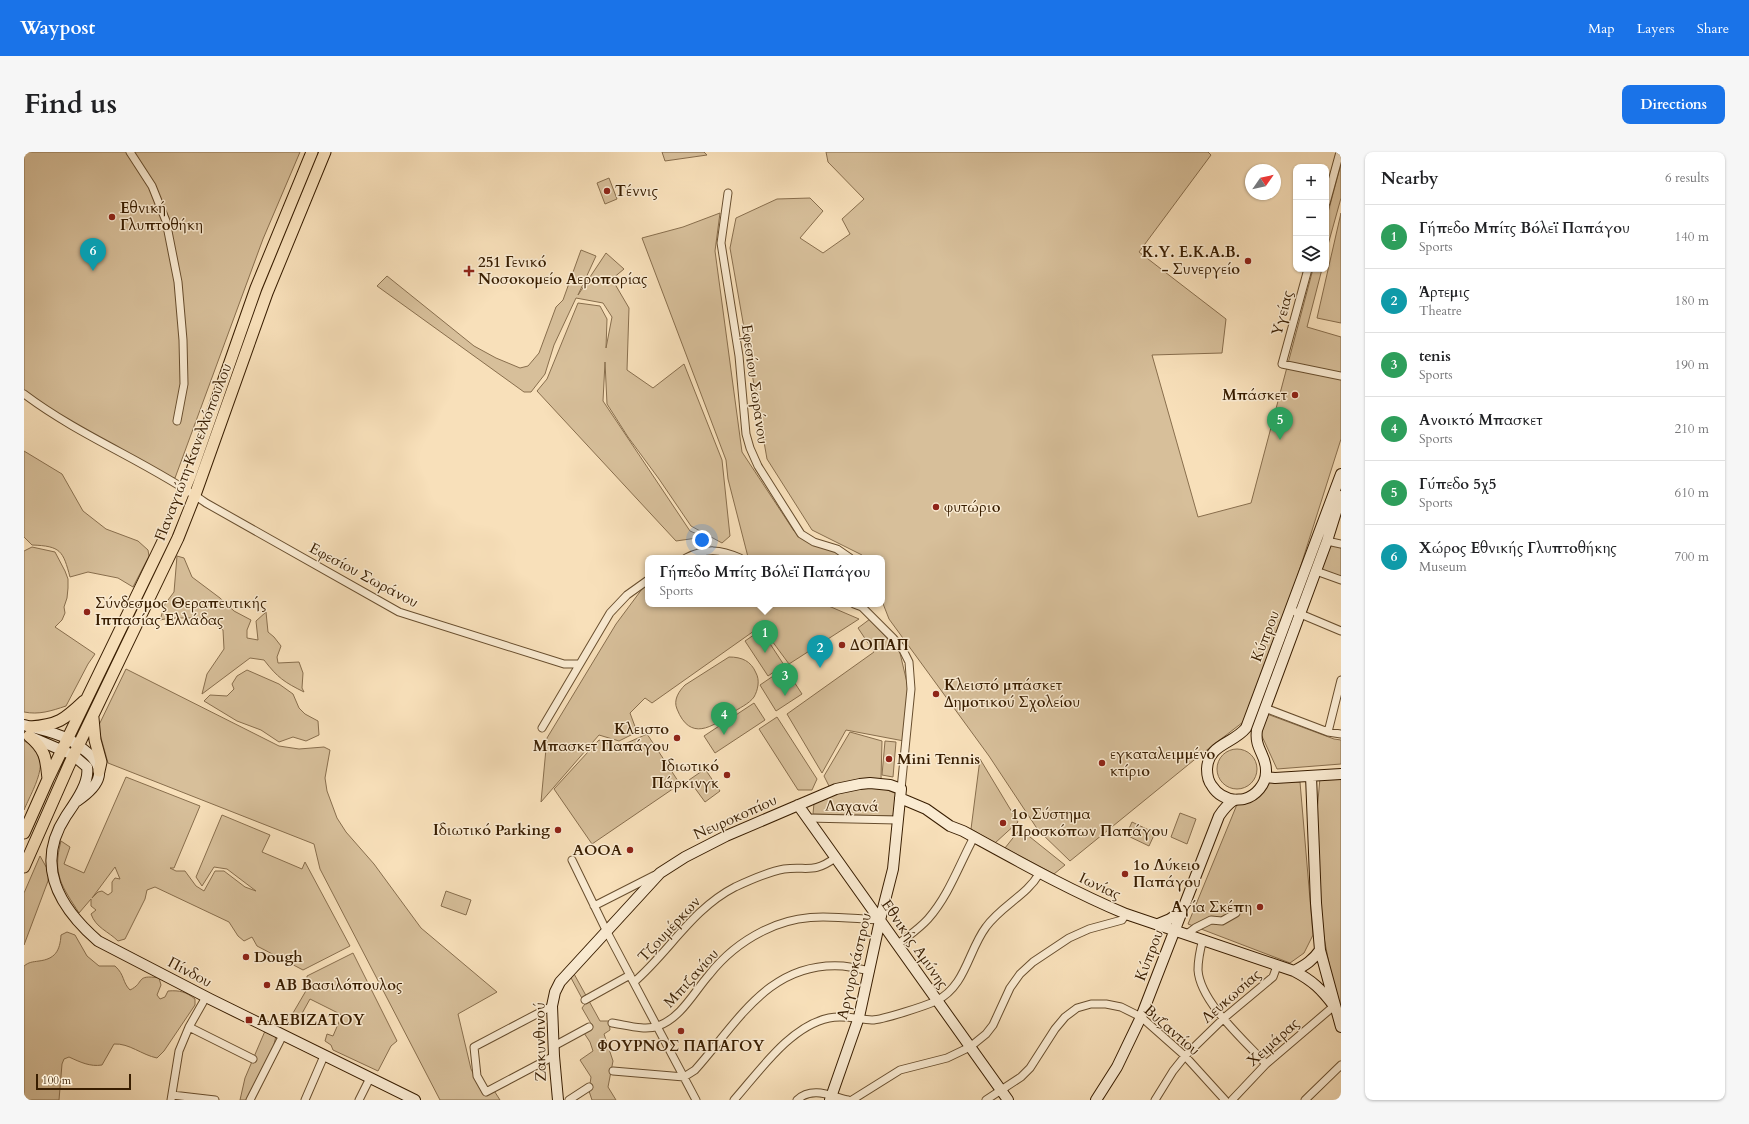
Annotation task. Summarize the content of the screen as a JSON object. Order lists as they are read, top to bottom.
{
  "streets": {
    "main road": ["Παναγιώτη Κανελλόπουλου"],
    "street": [
      "Υγείας",
      "Εφεσίου Σωράνου",
      "Κύπρου",
      "Λαχανά",
      "Νευροκοπίου",
      "Ιωνίας",
      "Τζουμέρκων",
      "Εθνικής Αμύνης",
      "Αργυροκάστρου",
      "Πίνδου",
      "Μπιζανίου",
      "Λευκωσίας",
      "Βυζαντίου",
      "Ζακυνθινού",
      "Χειμάρας"
    ]
  },
  "crossings": [
    ["Εφεσίου Σωράνου", "Παναγιώτη Κανελλόπουλου"],
    ["Παναγιώτη Κανελλόπουλου", "Πίνδου"],
    ["Κύπρου", "Ιωνίας"],
    ["Κύπρου", "Βυζαντίου"],
    ["Λαχανά", "Εθνικής Αμύνης"],
    ["Λαχανά", "Αργυροκάστρου"],
    ["Νευροκοπίου", "Ιωνίας"],
    ["Νευροκοπίου", "Εθνικής Αμύνης"],
    ["Νευροκοπίου", "Αργυροκάστρου"],
    ["Νευροκοπίου", "Ζακυνθινού"],
    ["Ιωνίας", "Αργυροκάστρου"],
    ["Ιωνίας", "Λευκωσίας"],
    ["Ιωνίας", "Χειμάρας"],
    ["Τζουμέρκων", "Εθνικής Αμύνης"],
    ["Εθνικής Αμύνης", "Αργυροκάστρου"],
    ["Εθνικής Αμύνης", "Μπιζανίου"],
    ["Εθνικής Αμύνης", "Βυζαντίου"],
    ["Αργυροκάστρου", "Μπιζανίου"],
    ["Λευκωσίας", "Βυζαντίου"]
  ],
  "places": {
    "other": [
      "Τέννις",
      "Εθνική Γλυπτοθήκη",
      "Κ.Υ. Ε.Κ.Α.Β. - Συνεργείο",
      "Μπάσκετ",
      "φυτώριο",
      "Σύνδεσμος Θεραπευτικής Ιππασίας Ελλάδας",
      "ΔΟΠΑΠ",
      "Κλειστό μπάσκετ Δημοτικού Σχολείου",
      "Κλειστο Μπασκετ Παπάγου",
      "Mini Tennis",
      "εγκαταλειμμένο κτίριο",
      "Ιδιωτικό Πάρκινγκ",
      "1ο Σύστημα Προσκόπων Παπάγου",
      "Ιδιωτικό Parking",
      "AOOA",
      "1ο Λύκειο Παπάγου",
      "Αγία Σκέπη",
      "Dough",
      "ΑΒ Βασιλόπουλος",
      "ΦΟΥΡΝΟΣ ΠΑΠΑΓΟΥ"
    ],
    "health": ["251 Γενικό Νοσοκομείο Αεροπορίας"],
    "transit": ["ΑΛΕΒΙΖΑΤΟΥ"]
  },
  "scale_bar": "100 m",
  "north": "top right",
  "page": {
    "header": "Waypost",
    "nav": ["Map", "Layers", "Share"],
    "title": "Find us",
    "buttons": "Directions",
    "heading": ["Nearby", "6 results"],
    "map_buttons": ["+", "−"],
    "list": [
      {
        "mark": "1",
        "name": "Γήπεδο Μπίτς Βόλεϊ Παπάγου",
        "note": "Sports",
        "value": "140 m"
      },
      {
        "mark": "2",
        "name": "Άρτεμις",
        "note": "Theatre",
        "value": "180 m"
      },
      {
        "mark": "3",
        "name": "tenis",
        "note": "Sports",
        "value": "190 m"
      },
      {
        "mark": "4",
        "name": "Ανοικτό Μπασκετ",
        "note": "Sports",
        "value": "210 m"
      },
      {
        "mark": "5",
        "name": "Γύπεδο 5χ5",
        "note": "Sports",
        "value": "610 m"
      },
      {
        "mark": "6",
        "name": "Χώρος Εθνικής Γλυπτοθήκης",
        "note": "Museum",
        "value": "700 m"
      }
    ],
    "pins": [
      "6",
      "5",
      "1",
      "2",
      "3",
      "4"
    ],
    "popup": ["Γήπεδο Μπίτς Βόλεϊ Παπάγου", "Sports"],
    "scale": "100 m"
  }
}
